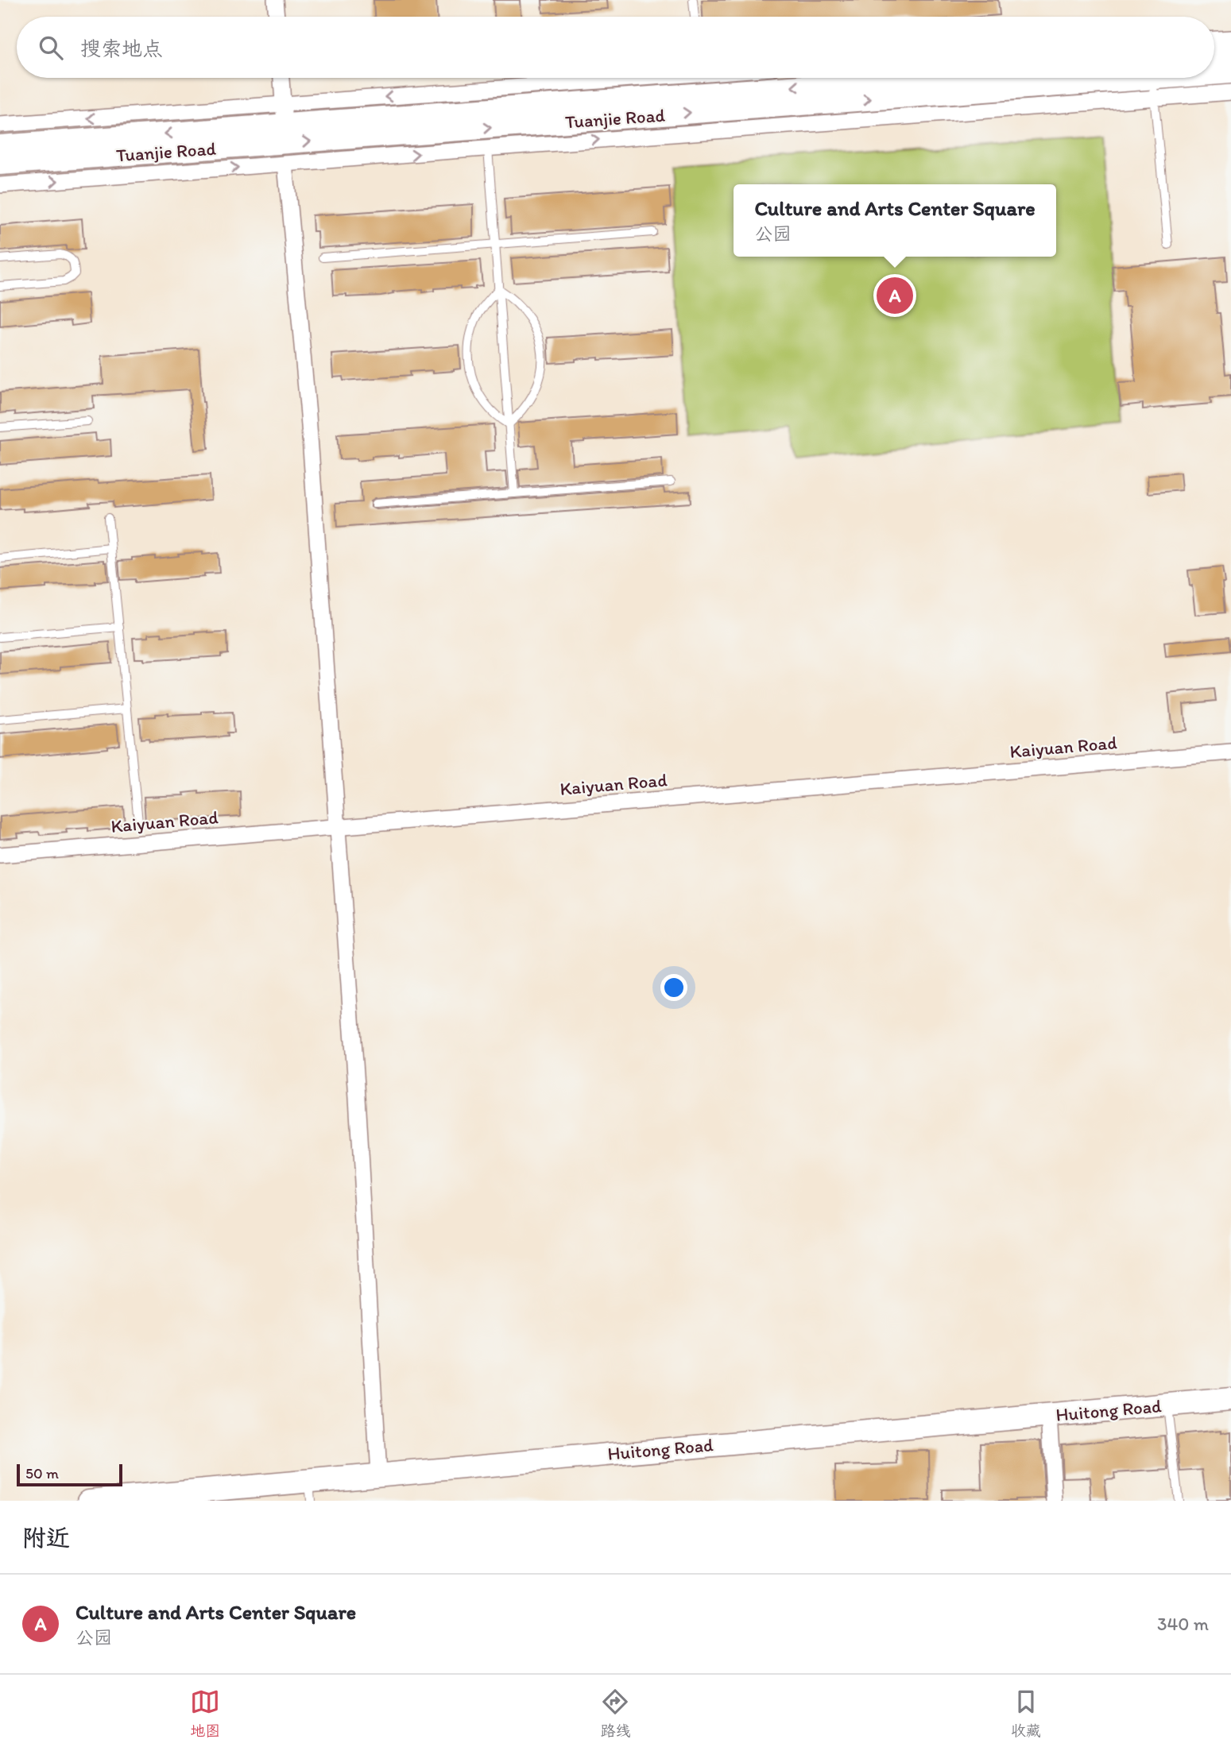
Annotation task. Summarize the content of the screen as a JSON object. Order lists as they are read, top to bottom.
{
  "streets": {
    "main road": ["Tuanjie Road", "Huitong Road"],
    "street": ["Kaiyuan Road"]
  },
  "scale_bar": "50 m",
  "page": {
    "search": "搜索地点",
    "popup": ["Culture and Arts Center Square", "公园"],
    "pins": "A",
    "scale": "50 m",
    "heading": "附近",
    "list": [
      {
        "mark": "A",
        "name": "Culture and Arts Center Square",
        "note": "公园",
        "value": "340 m"
      }
    ],
    "nav": ["地图", "路线", "收藏"]
  }
}
